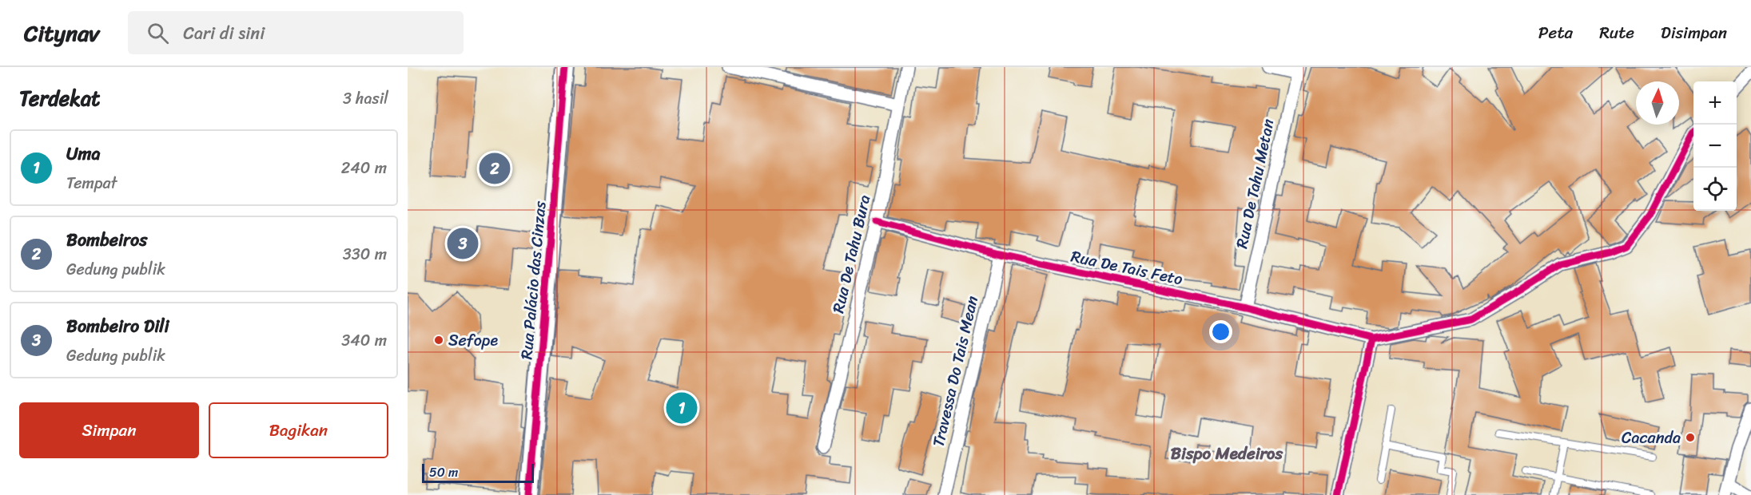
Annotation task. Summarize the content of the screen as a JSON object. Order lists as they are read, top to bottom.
{
  "streets": {
    "street": [
      "Rua De Tahu Metan",
      "Rua De Tahu Bura",
      "Rua De Tais Feto",
      "Rua Palácio das Cinzas",
      "Travessa Do Tais Mean"
    ]
  },
  "crossings": [
    ["Rua De Tahu Metan", "Rua De Tais Feto"],
    ["Rua De Tahu Bura", "Rua De Tais Feto"],
    ["Rua De Tais Feto", "Travessa Do Tais Mean"]
  ],
  "districts": ["Bispo Medeiros"],
  "places": ["Sefope", "Cacanda"],
  "scale_bar": "50 m",
  "north": "top",
  "page": {
    "header": "Citynav",
    "search": "Cari di sini",
    "nav": ["Peta", "Rute", "Disimpan"],
    "heading": ["Terdekat", "3 hasil"],
    "map_buttons": ["+", "−"],
    "list": [
      {
        "mark": "1",
        "name": "Uma",
        "note": "Tempat",
        "value": "240 m"
      },
      {
        "mark": "2",
        "name": "Bombeiros",
        "note": "Gedung publik",
        "value": "330 m"
      },
      {
        "mark": "3",
        "name": "Bombeiro Dili",
        "note": "Gedung publik",
        "value": "340 m"
      }
    ],
    "pins": ["2", "3", "1"],
    "buttons": ["Simpan", "Bagikan"],
    "scale": "50 m"
  }
}
